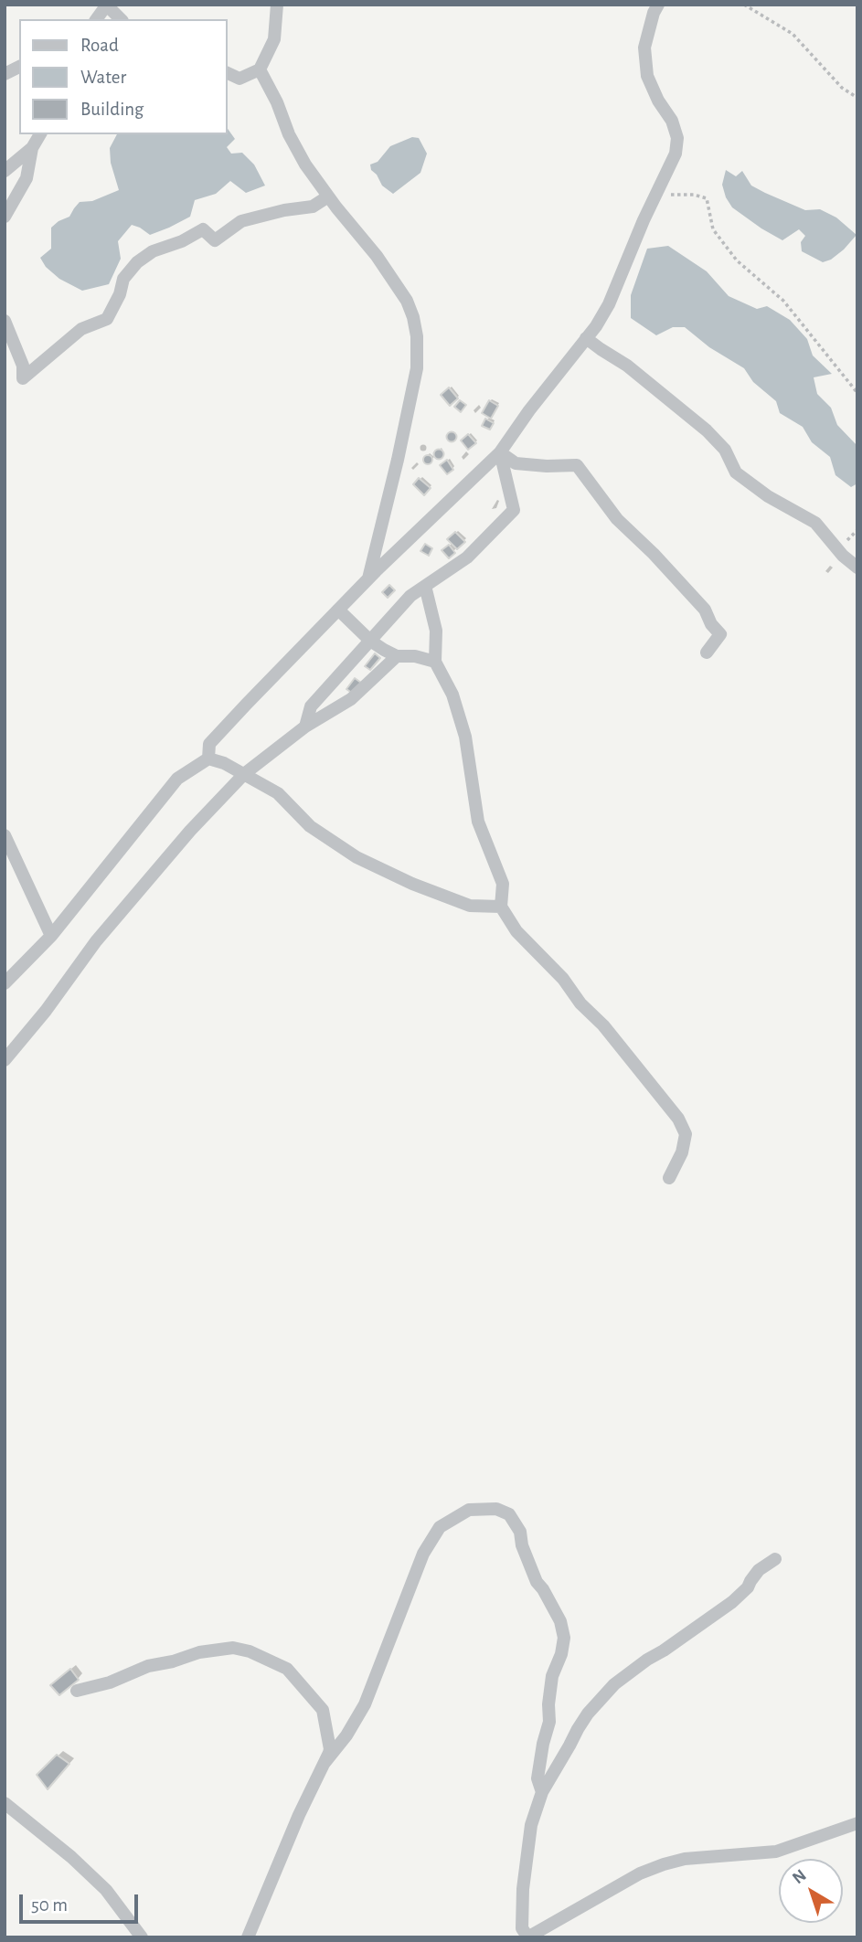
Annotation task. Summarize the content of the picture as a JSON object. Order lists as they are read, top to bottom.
{
  "legend": ["Road", "Water", "Building"],
  "scale_bar": "50 m",
  "north": "top left"
}
